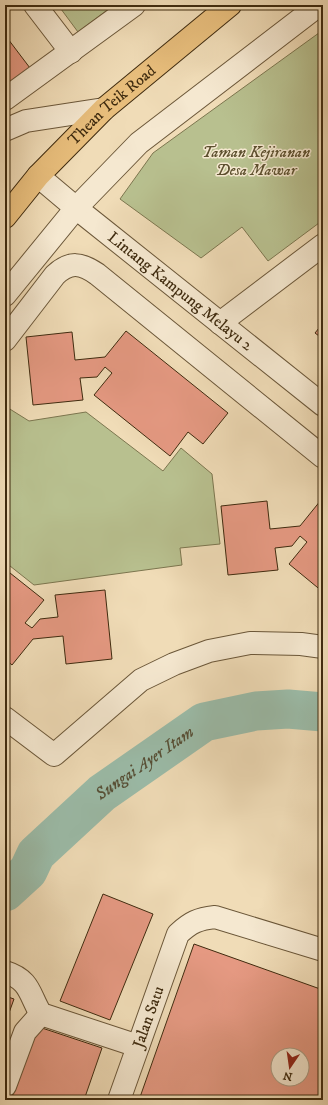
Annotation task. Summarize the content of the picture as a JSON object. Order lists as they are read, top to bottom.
{
  "streets": {
    "main road": ["Thean Teik Road"],
    "street": ["Lintang Kampung Melayu 2", "Jalan Satu"]
  },
  "crossings": [
    ["Thean Teik Road", "Lintang Kampung Melayu 2"]
  ],
  "water": ["Sungai Ayer Itam"],
  "parks": ["Taman Kejiranan Desa Mawar"],
  "north": "bottom"
}
